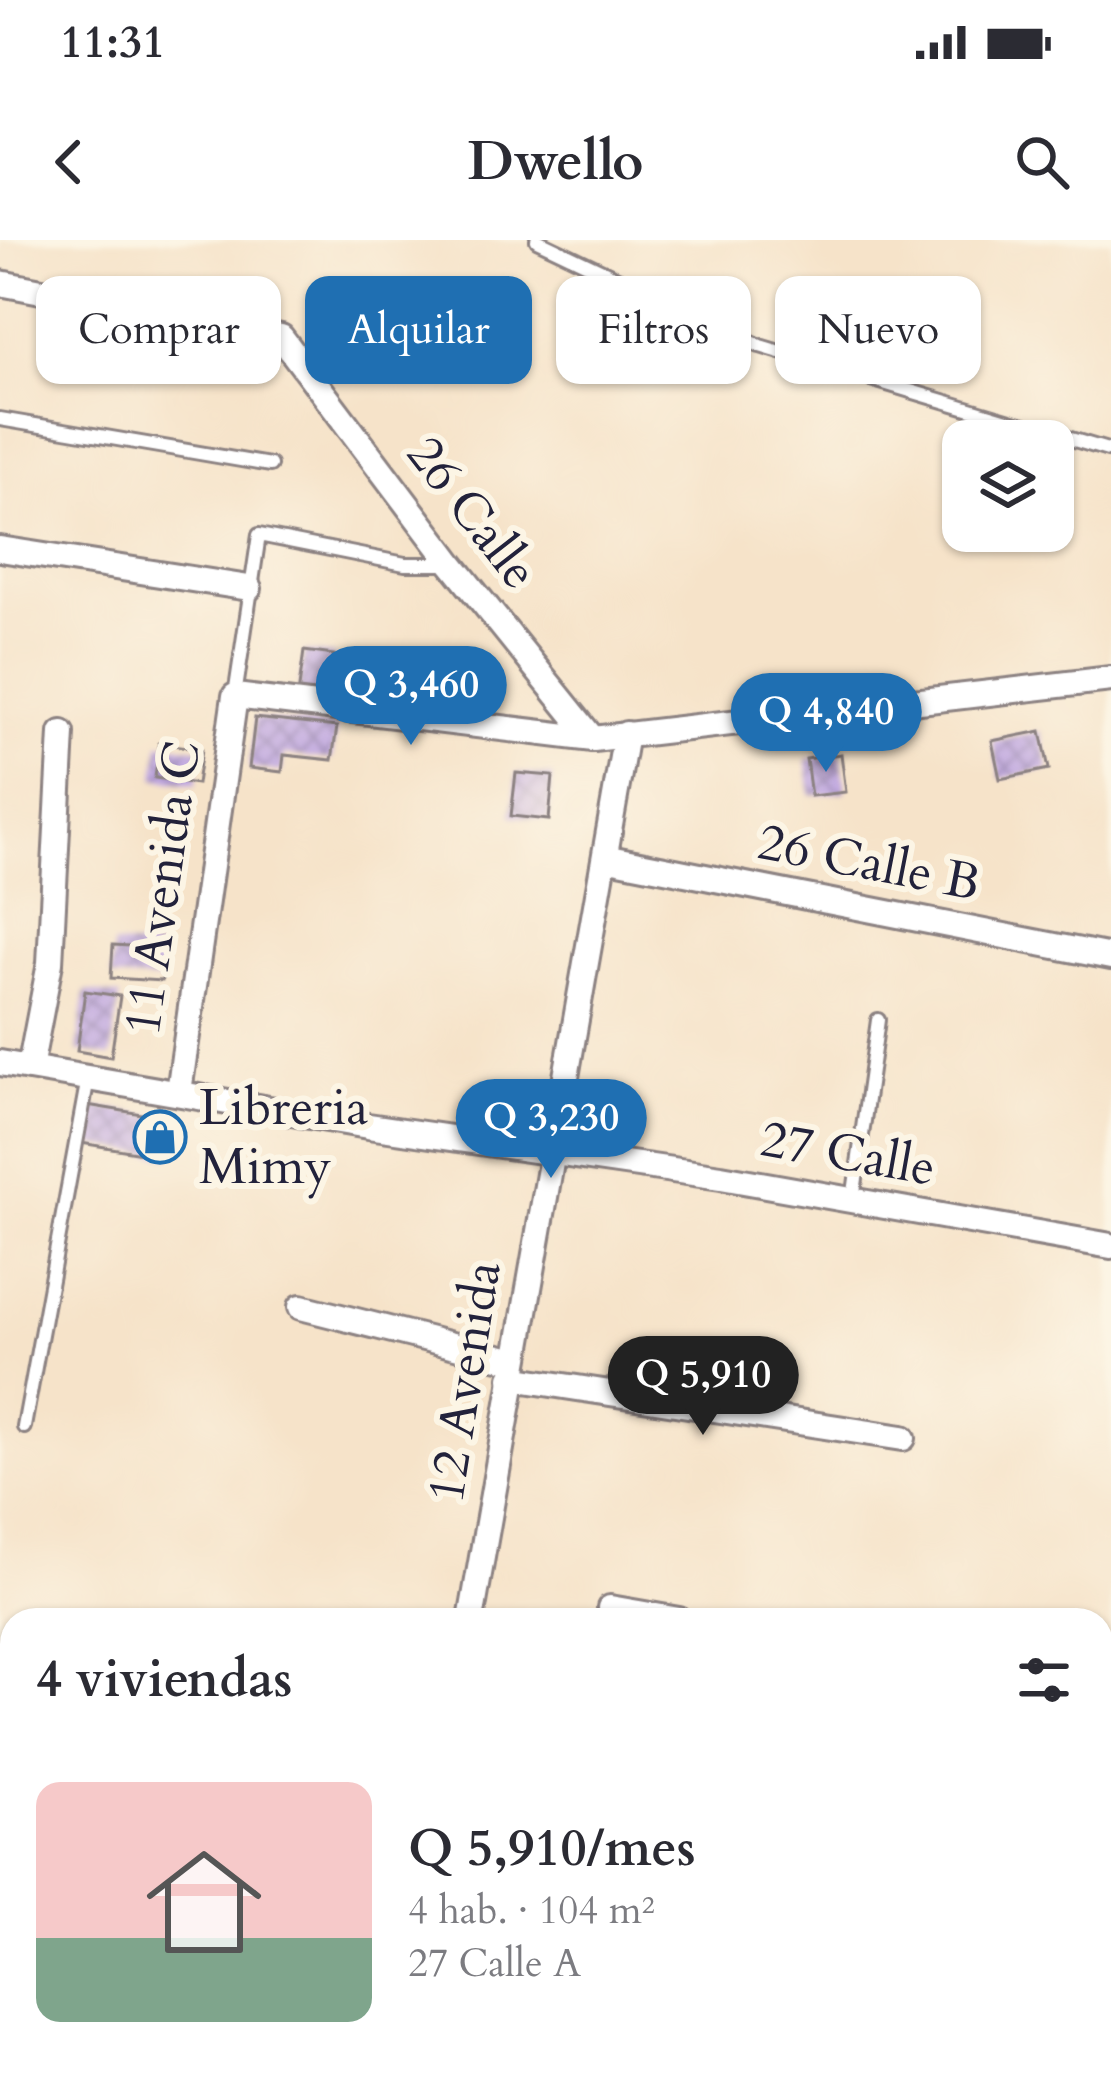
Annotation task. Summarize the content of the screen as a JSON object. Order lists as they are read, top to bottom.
{
  "streets": {
    "street": [
      "26 Calle",
      "26 Calle B",
      "11 Avenida C",
      "27 Calle",
      "12 Avenida"
    ]
  },
  "crossings": [
    ["26 Calle B", "12 Avenida"],
    ["11 Avenida C", "27 Calle"],
    ["27 Calle", "12 Avenida"]
  ],
  "places": {
    "shop": ["Libreria Mimy"]
  },
  "page": {
    "status": "11:31",
    "header": "Dwello",
    "chip": [
      "Comprar",
      "Alquilar",
      "Filtros",
      "Nuevo"
    ],
    "price": [
      "Q 3,460",
      "Q 4,840",
      "Q 3,230",
      "Q 5,910"
    ],
    "heading": "4 viviendas",
    "list": [
      {
        "name": "Q 5,910/mes",
        "note": "4 hab. · 104 m² · 27 Calle A"
      }
    ]
  }
}
